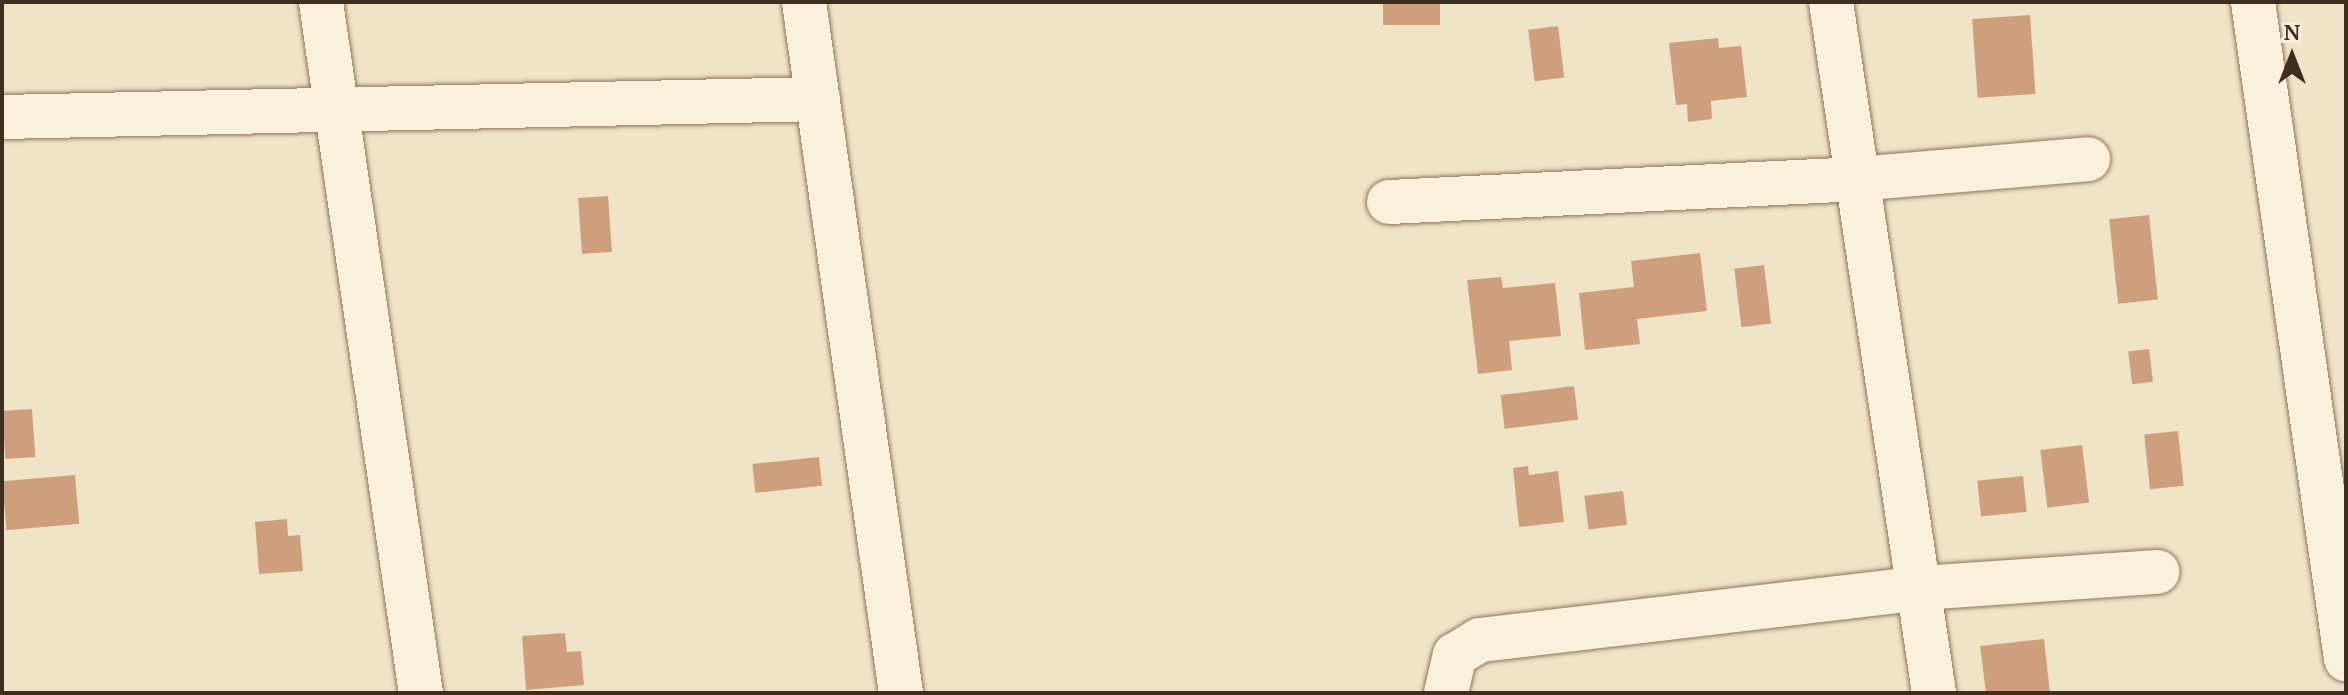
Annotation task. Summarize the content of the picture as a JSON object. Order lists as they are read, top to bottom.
{
  "north": "top"
}
